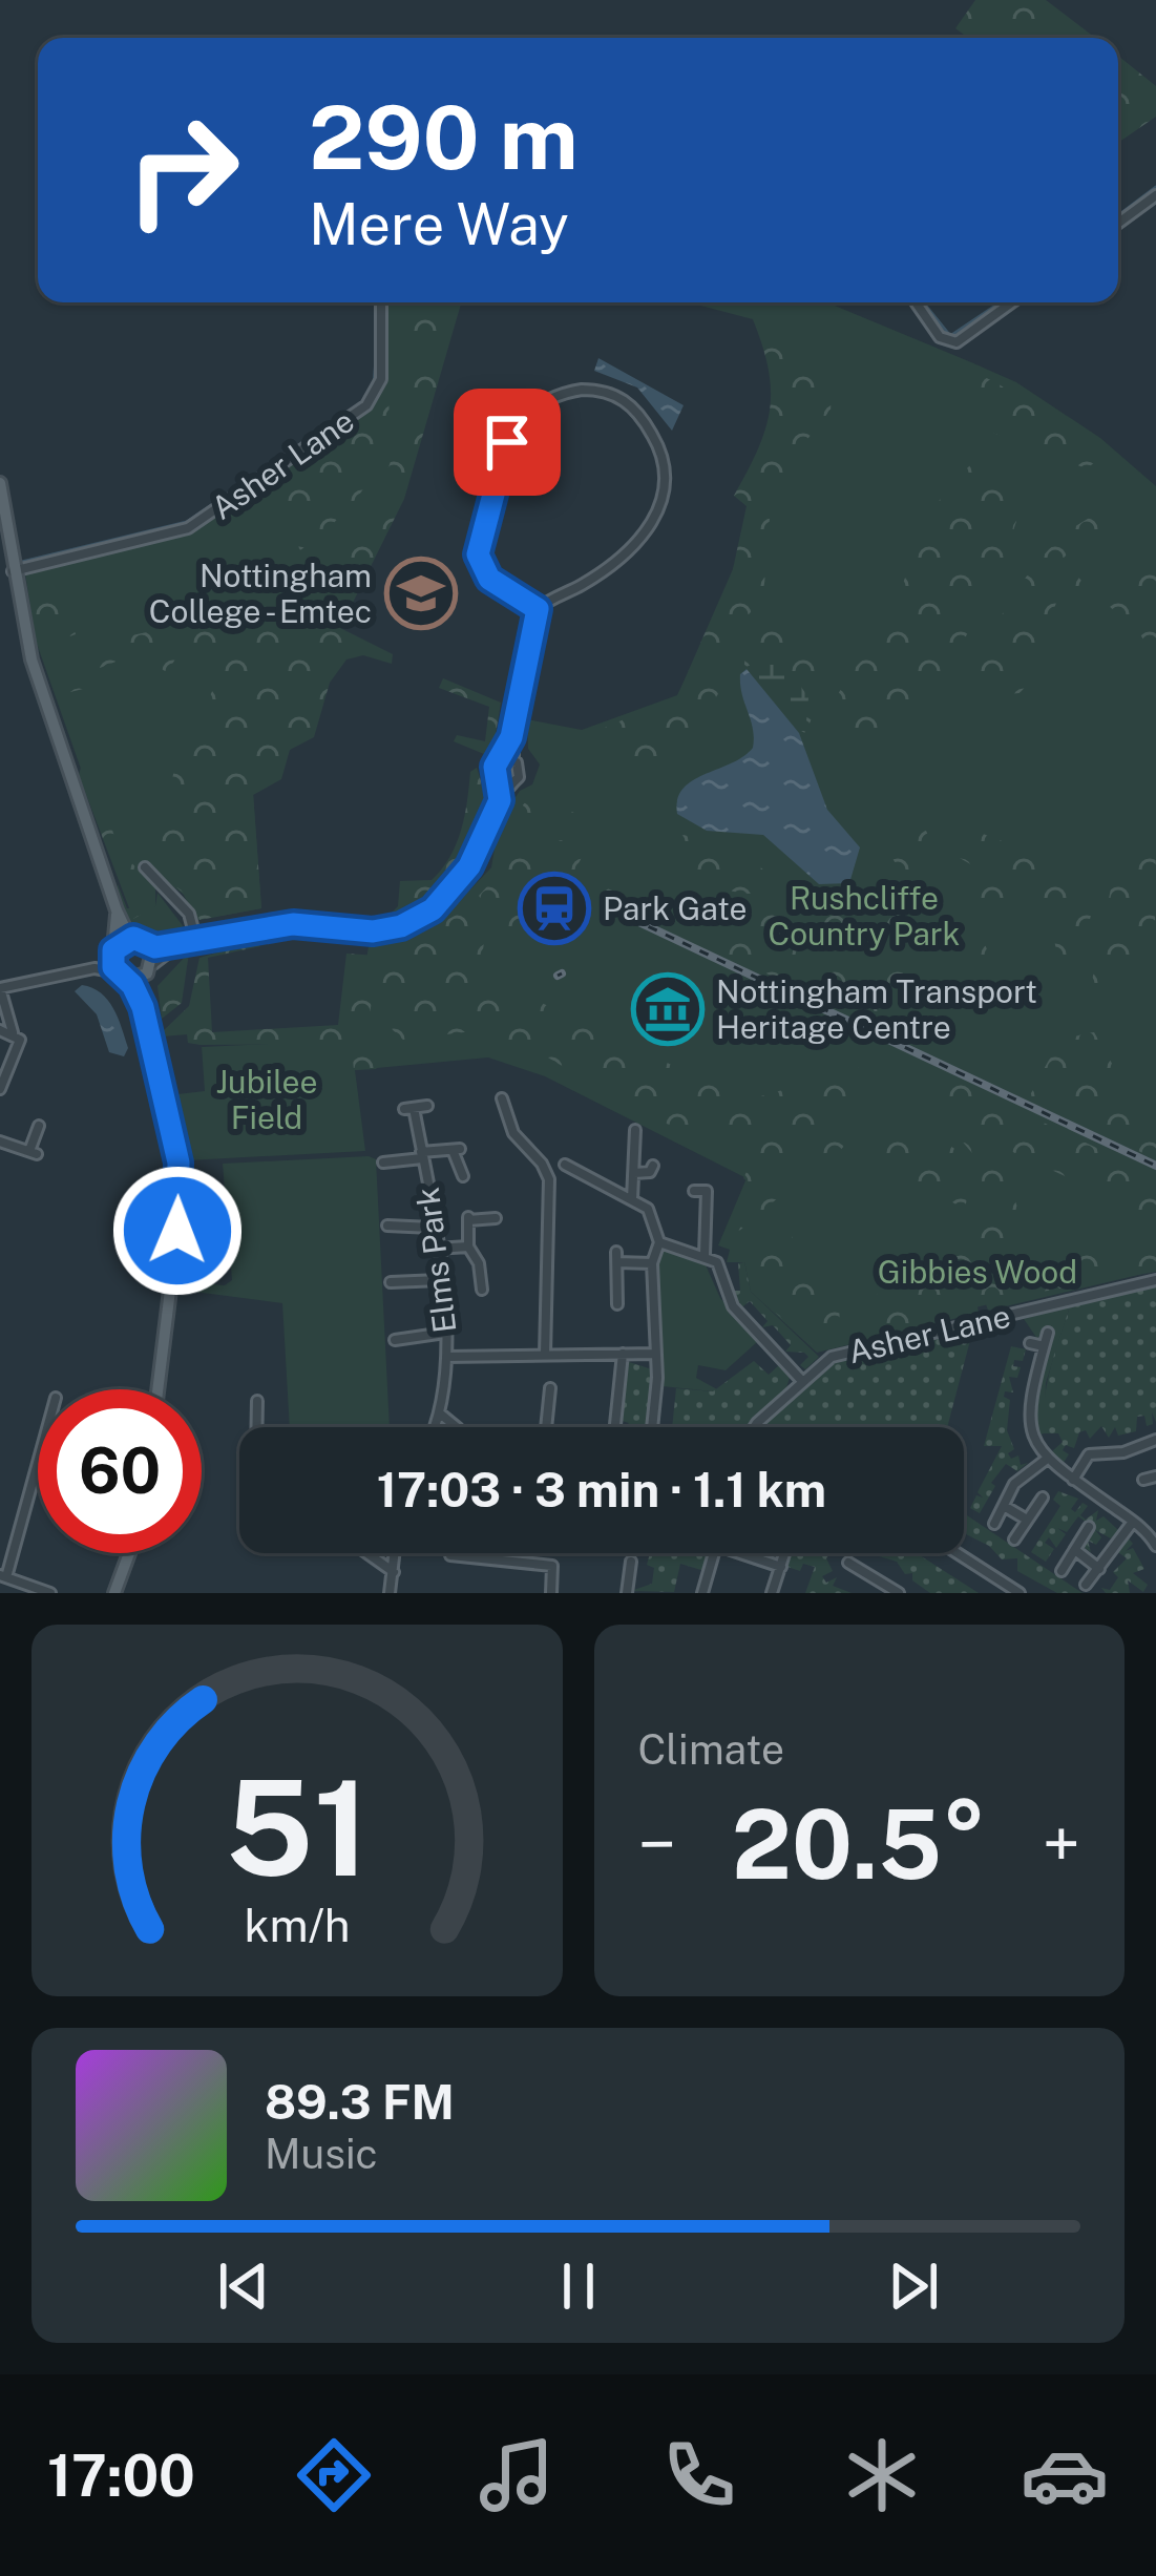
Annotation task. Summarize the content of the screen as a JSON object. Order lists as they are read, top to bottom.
{
  "streets": {
    "street": ["Asher Lane", "Elms Park"]
  },
  "parks": ["Rushcliffe Country Park", "Jubilee Field", "Gibbies Wood"],
  "places": {
    "school or university": ["Nottingham College - Emtec"],
    "station": ["Park Gate"],
    "museum": ["Nottingham Transport Heritage Centre"]
  },
  "page": {
    "turn": ["290 m", "Mere Way"],
    "limit": "60",
    "trip": "17:03 · 3 min · 1.1 km",
    "tile": "Climate",
    "heat": ["−", "20.5°", "+"],
    "song": ["89.3 FM", "Music"],
    "tabs": "17:00",
    "gauge": ["51", "km/h"]
  }
}
